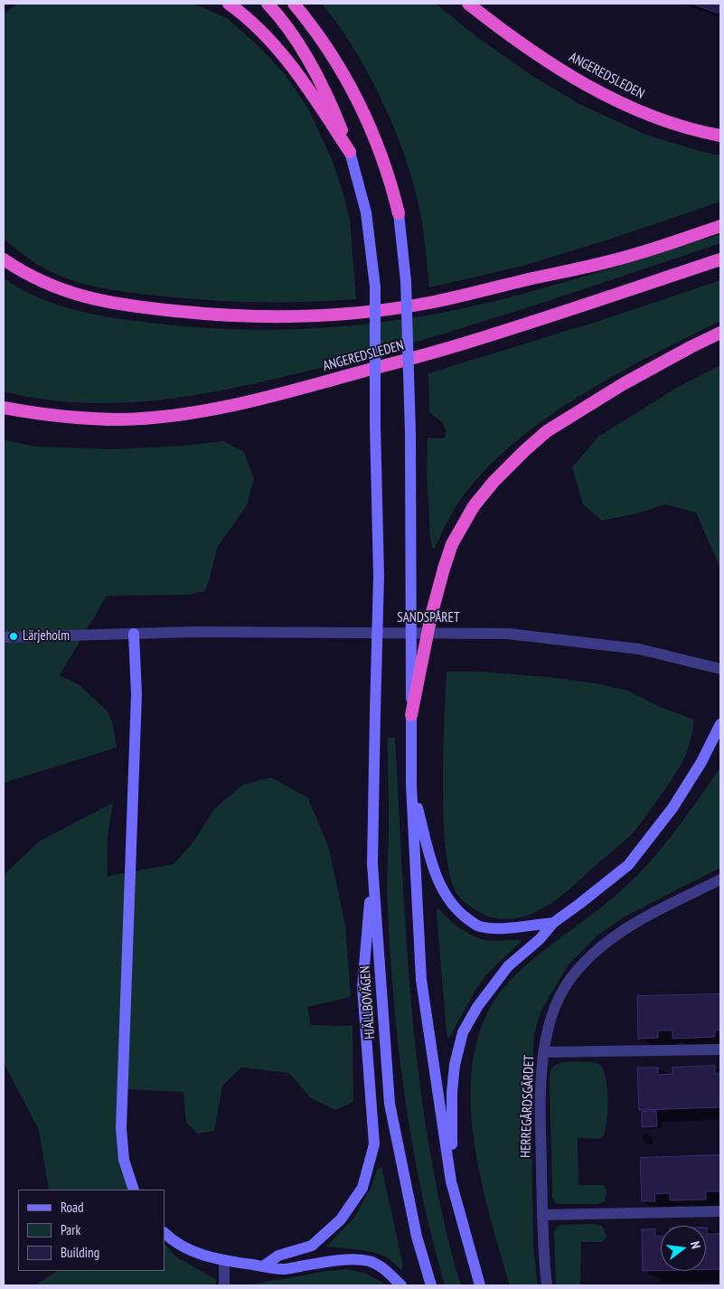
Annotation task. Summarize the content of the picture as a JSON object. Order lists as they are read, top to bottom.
{
  "streets": {
    "highway": ["ANGEREDSLEDEN"],
    "main road": ["HJÄLLBOVÄGEN"],
    "street": ["SANDSPÅRET", "HERREGÅRDSGÄRDET"]
  },
  "places": ["Lärjeholm"],
  "legend": ["Road", "Park", "Building"],
  "north": "right"
}
